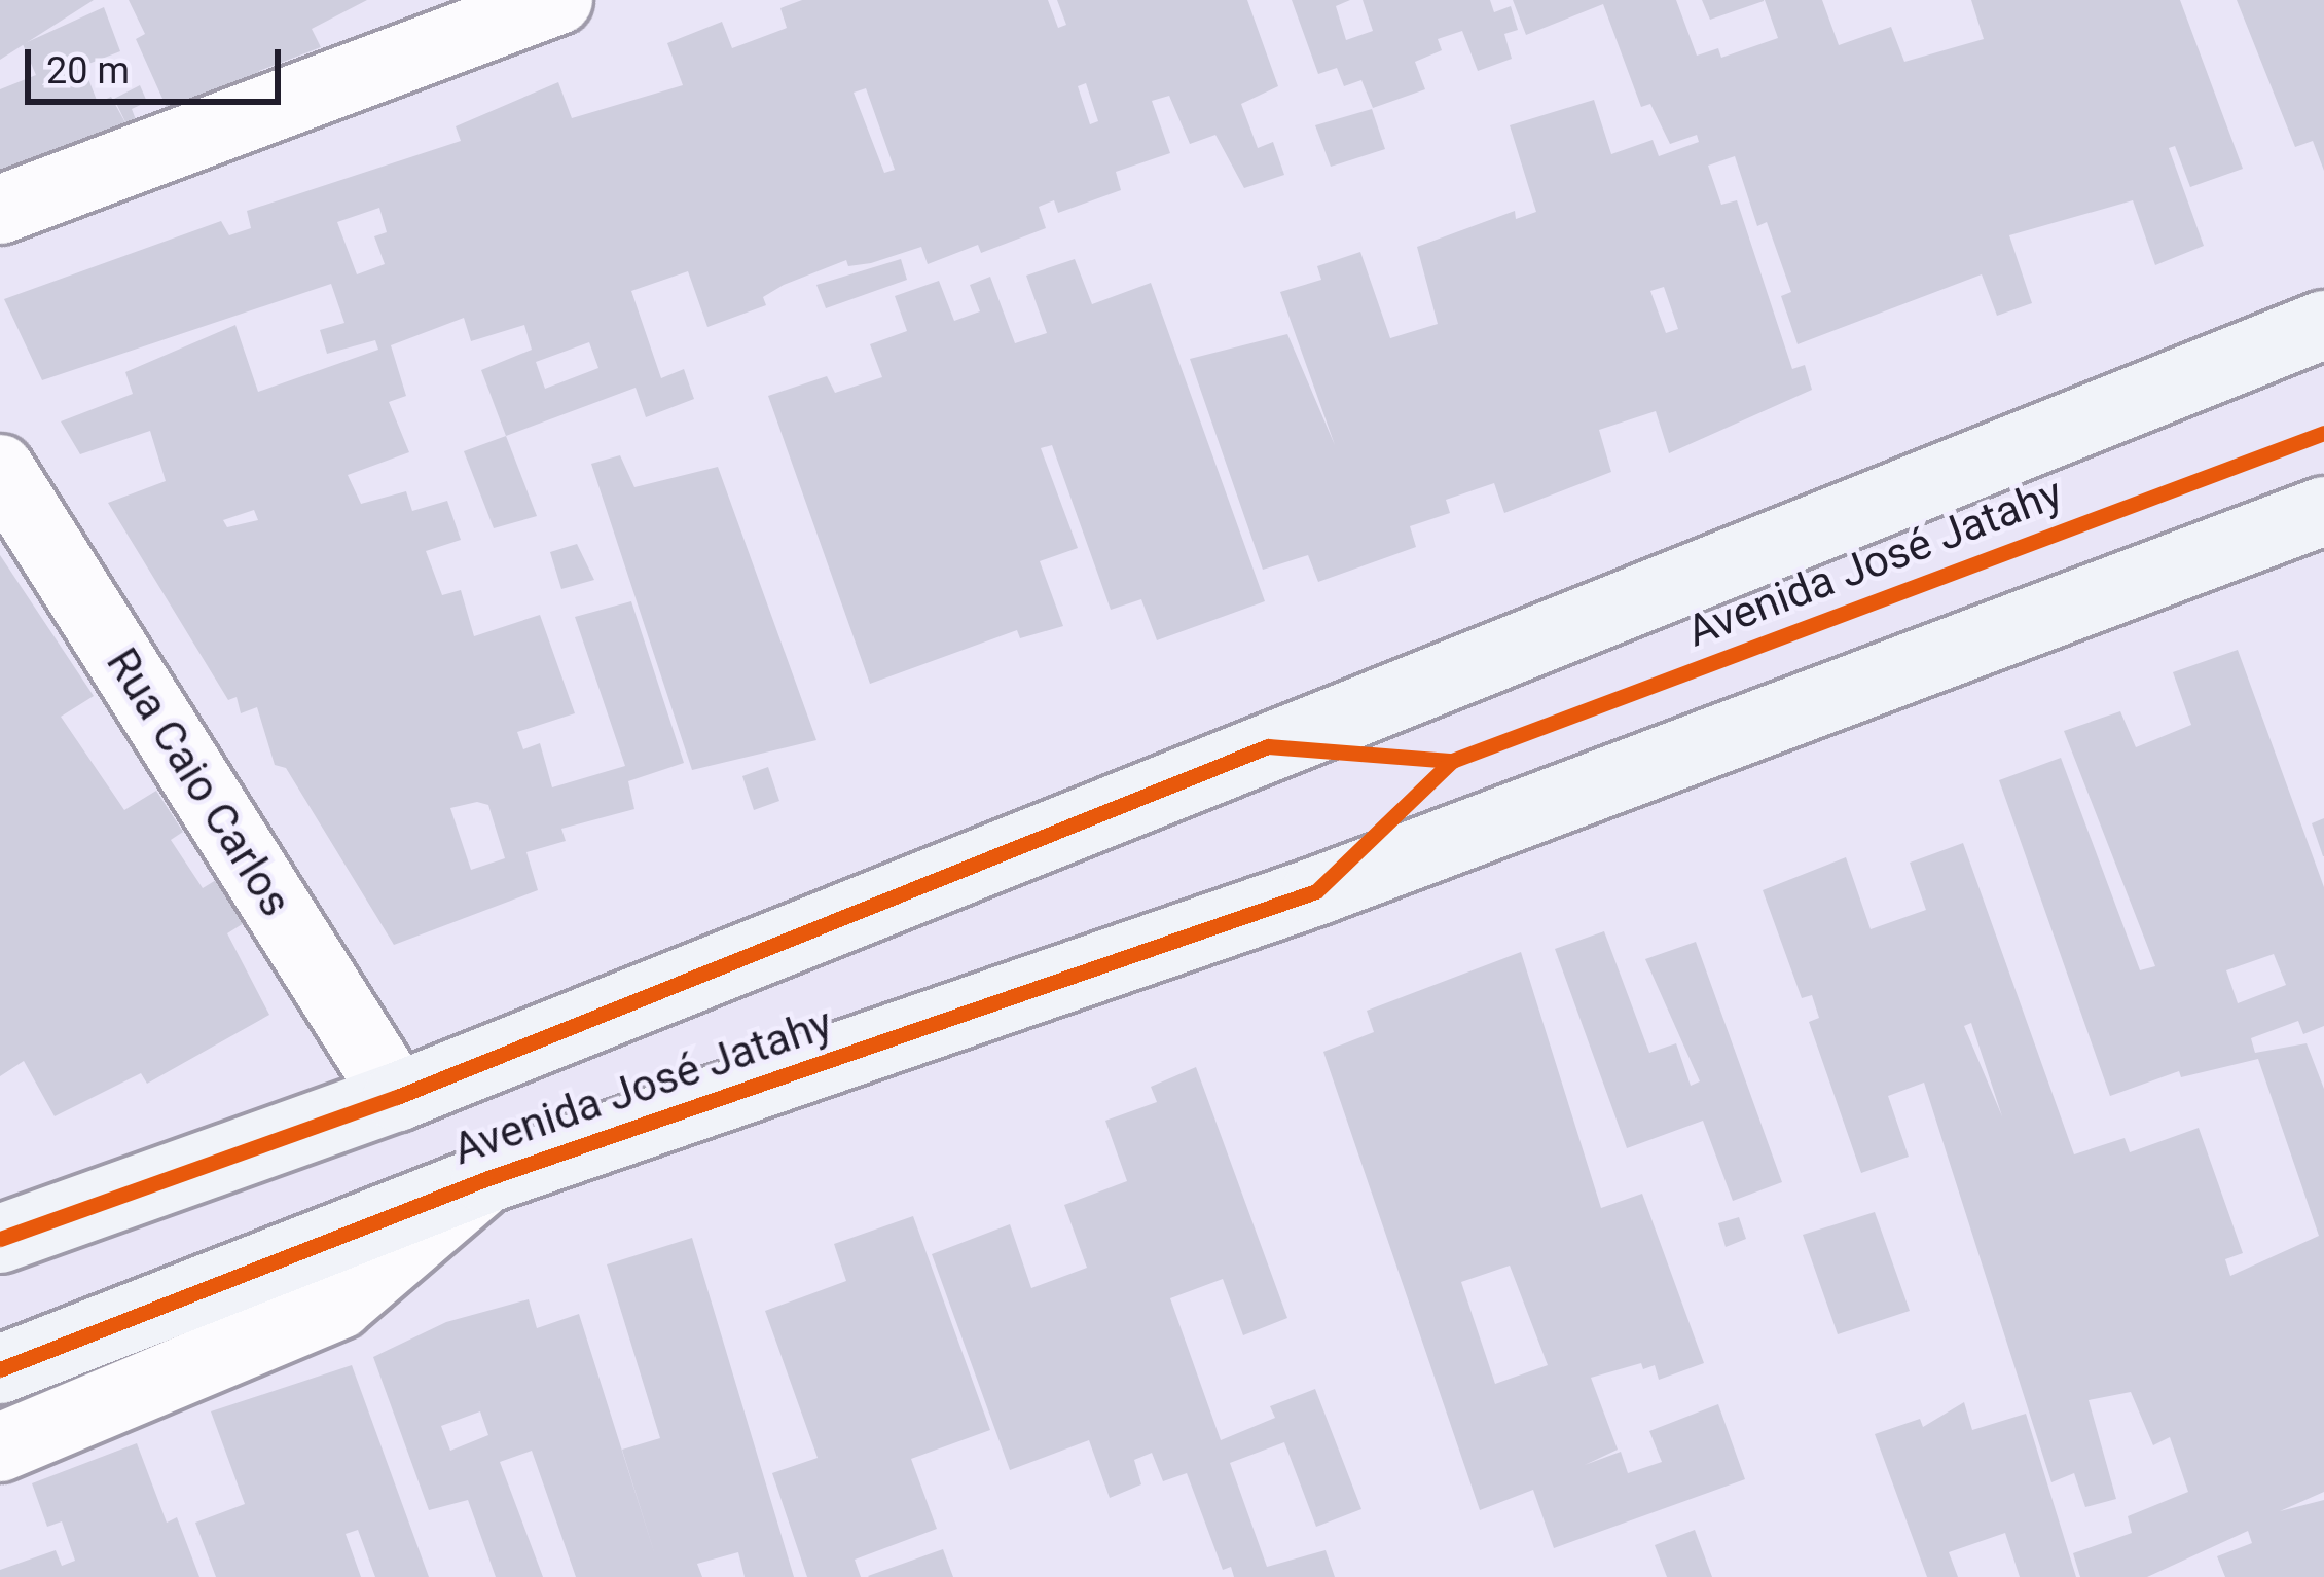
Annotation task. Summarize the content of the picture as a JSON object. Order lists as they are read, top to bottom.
{
  "streets": {
    "main road": ["Avenida José Jatahy"],
    "street": ["Rua Caio Carlos"]
  },
  "crossings": [
    ["Avenida José Jatahy", "Rua Caio Carlos"]
  ],
  "scale_bar": "20 m"
}
